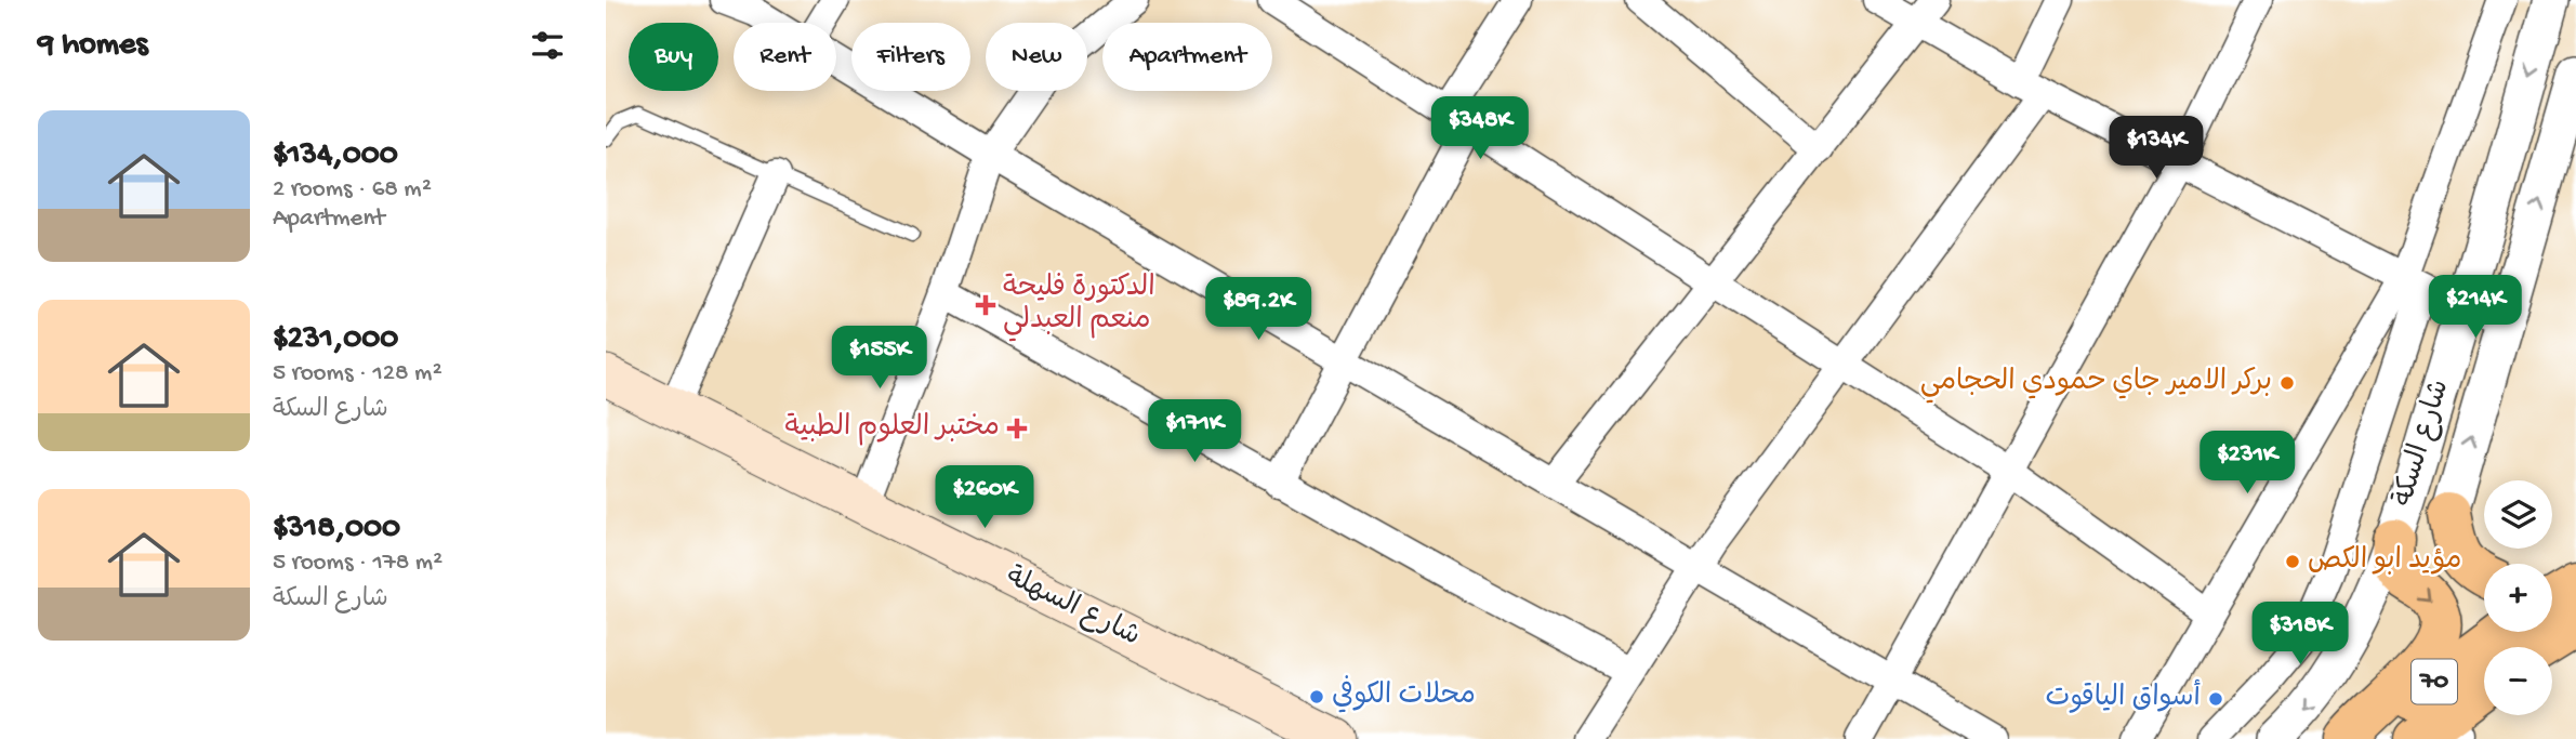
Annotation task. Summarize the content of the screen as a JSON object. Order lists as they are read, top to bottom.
{
  "streets": {
    "highway": ["70"],
    "main road": ["شارع السهلة"],
    "street": ["شارع السكة"]
  },
  "places": {
    "health": ["الدكتورة فليحة منعم العبدلي", "مختبر العلوم الطبية"],
    "other": [
      "بركر الامير جاي حمودي الحجامي",
      "مؤيد ابو الكص",
      "محلات الكوفي",
      "أسواق الياقوت"
    ]
  },
  "page": {
    "heading": "9 homes",
    "chip": [
      "Buy",
      "Rent",
      "Filters",
      "New",
      "Apartment"
    ],
    "list": [
      {
        "name": "$134,000",
        "note": "2 rooms · 68 m² · Apartment"
      },
      {
        "name": "$231,000",
        "note": "5 rooms · 128 m² · شارع السكة"
      },
      {
        "name": "$318,000",
        "note": "5 rooms · 178 m² · شارع السكة"
      }
    ],
    "price": [
      "$348K",
      "$134K",
      "$214K",
      "$89.2K",
      "$155K",
      "$171K",
      "$231K",
      "$260K",
      "$318K"
    ],
    "map_buttons": ["+", "−"]
  }
}
